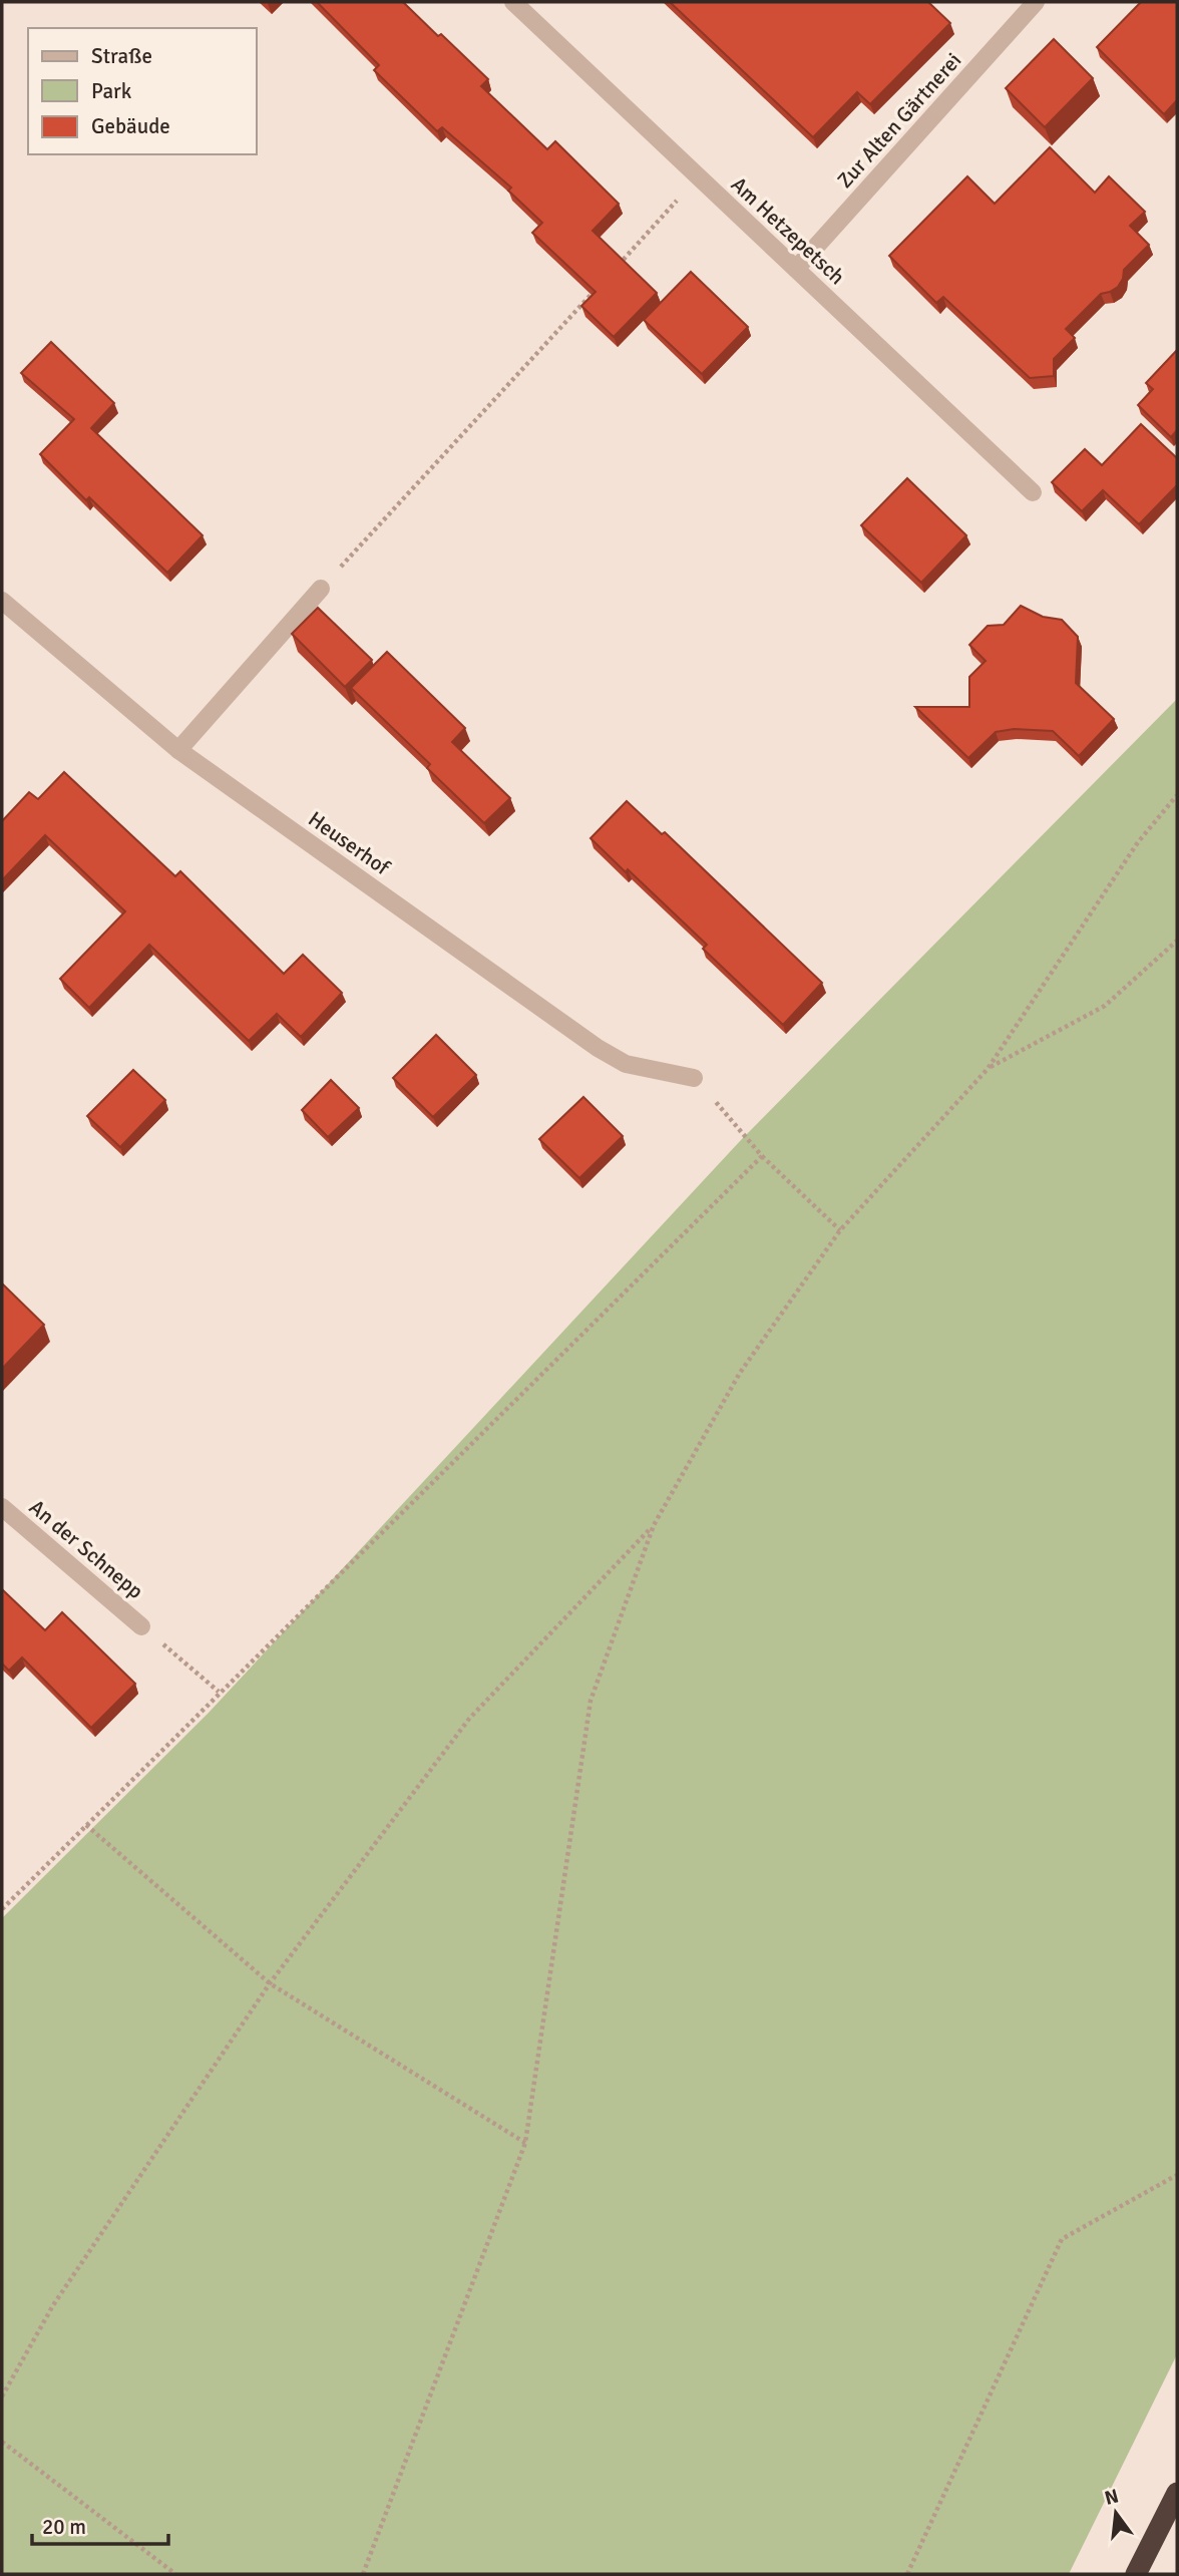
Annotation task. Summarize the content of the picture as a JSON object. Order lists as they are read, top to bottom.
{
  "streets": {
    "street": [
      "Zur Alten Gärtnerei",
      "Am Hetzepetsch",
      "Heuserhof",
      "An der Schnepp"
    ]
  },
  "crossings": [
    ["Zur Alten Gärtnerei", "Am Hetzepetsch"]
  ],
  "legend": ["Straße", "Park", "Gebäude"],
  "scale_bar": "20 m",
  "north": "top"
}
